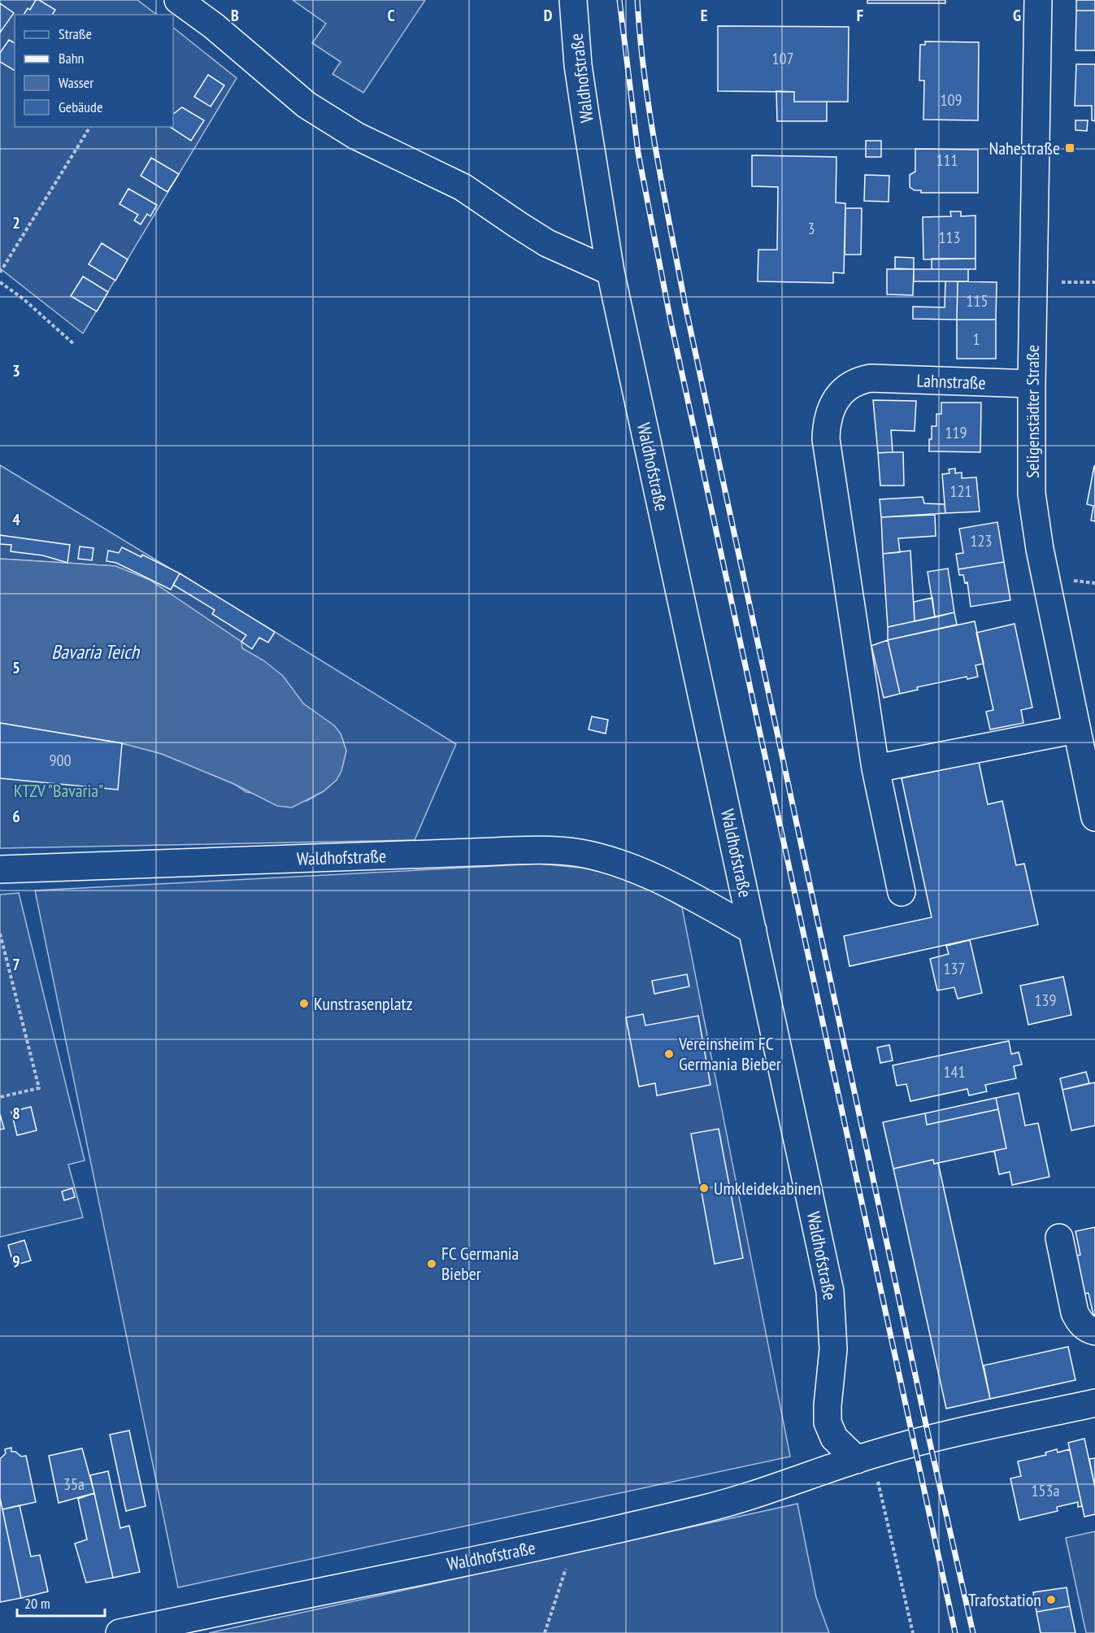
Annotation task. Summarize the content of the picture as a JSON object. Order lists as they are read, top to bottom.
{
  "streets": {
    "street": ["Waldhofstraße", "Lahnstraße", "Seligenstädter Straße"]
  },
  "crossings": [
    ["Lahnstraße", "Seligenstädter Straße"]
  ],
  "water": ["Bavaria Teich"],
  "parks": ["KTZV \"Bavaria\""],
  "places": {
    "transit": ["Nahestraße"],
    "other": [
      "Kunstrasenplatz",
      "Vereinsheim FC Germania Bieber",
      "Umkleidekabinen",
      "FC Germania Bieber",
      "Trafostation"
    ]
  },
  "house_numbers": [
    "107",
    "109",
    "111",
    "3",
    "113",
    "115",
    "1",
    "119",
    "121",
    "123",
    "900",
    "137",
    "139",
    "141",
    "35a",
    "153a"
  ],
  "legend": [
    "Straße",
    "Bahn",
    "Wasser",
    "Gebäude"
  ],
  "scale_bar": "20 m",
  "grid": {
    "columns": [
      "B",
      "C",
      "D",
      "E",
      "F",
      "G"
    ],
    "rows": [
      "2",
      "3",
      "4",
      "5",
      "6",
      "7",
      "8",
      "9"
    ]
  }
}
